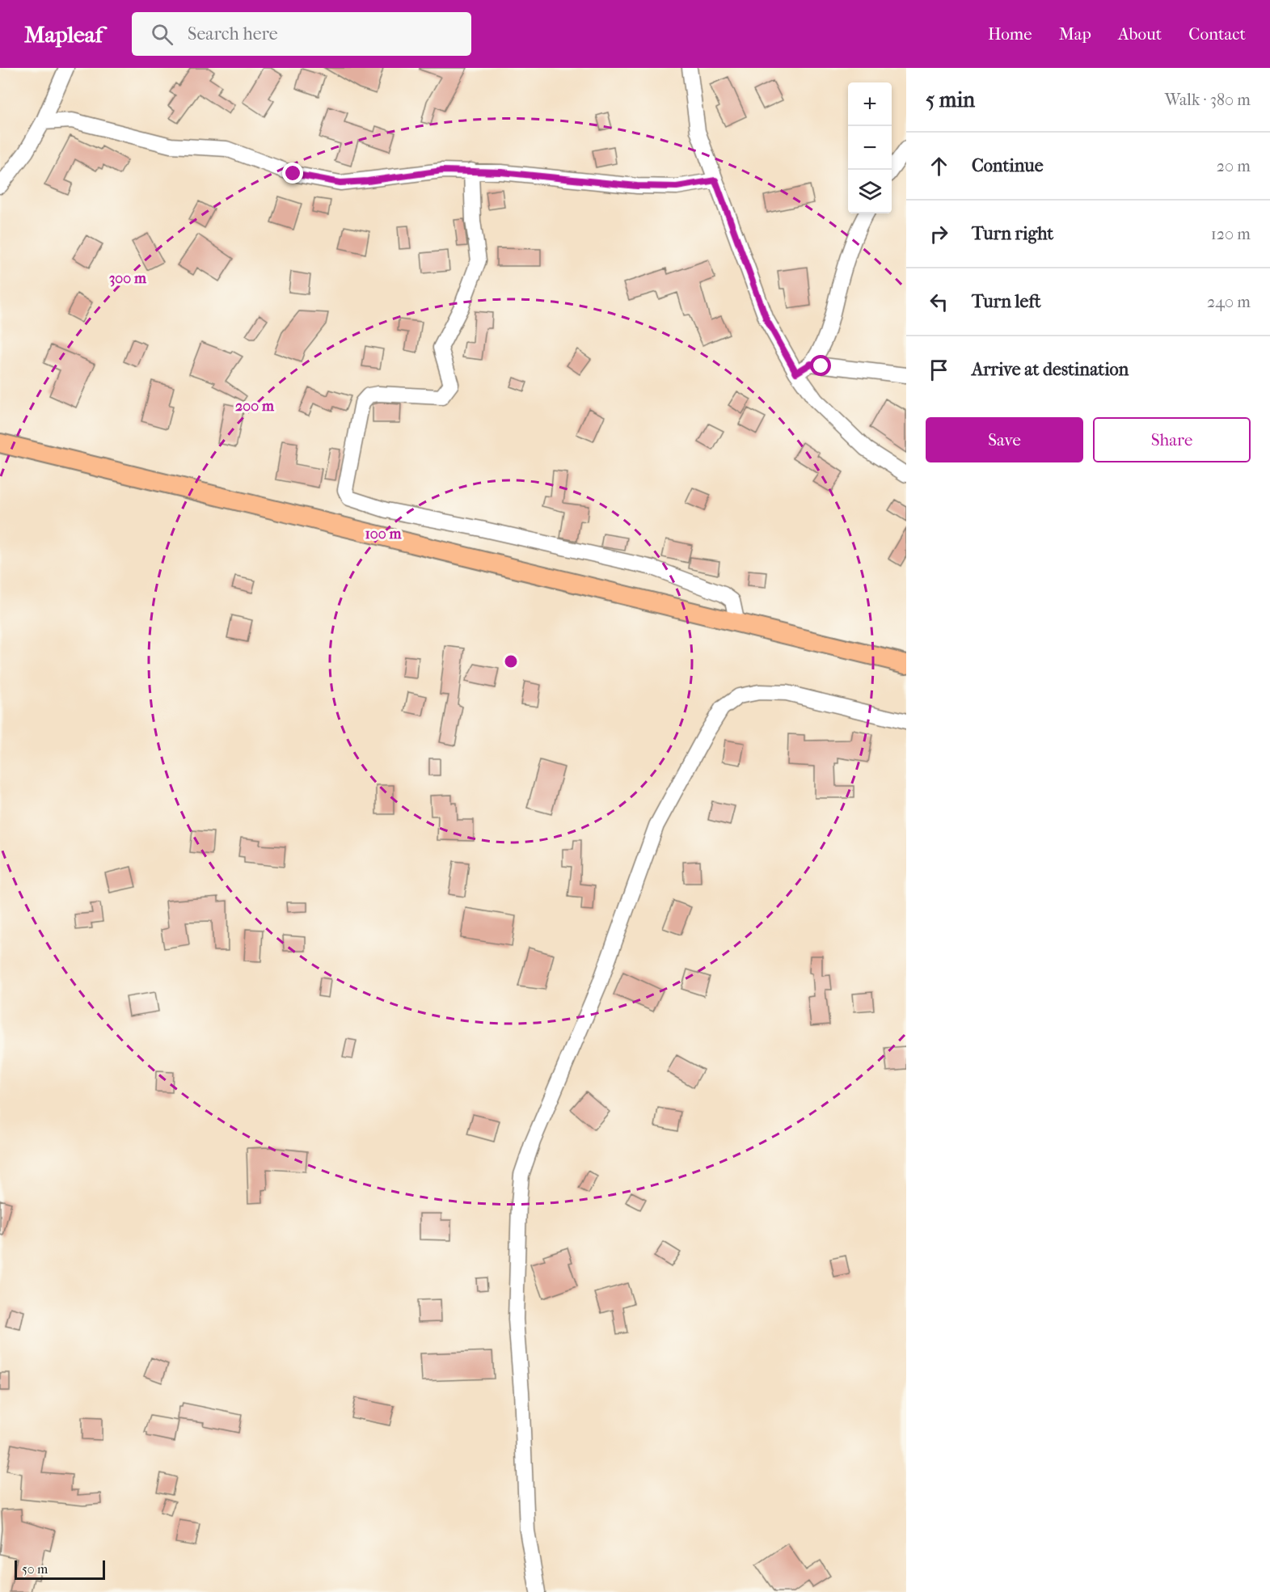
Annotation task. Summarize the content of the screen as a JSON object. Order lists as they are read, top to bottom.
{
  "scale_bar": "50 m",
  "page": {
    "header": "Mapleaf",
    "search": "Search here",
    "nav": [
      "Home",
      "Map",
      "About",
      "Contact"
    ],
    "heading": ["5 min", "Walk · 380 m"],
    "map_buttons": ["+", "−"],
    "list": [
      ["Continue", "20 m"],
      ["Turn right", "120 m"],
      ["Turn left", "240 m"],
      "Arrive at destination"
    ],
    "buttons": ["Save", "Share"],
    "scale": "50 m"
  },
  "rings": ["300 m", "200 m", "100 m"]
}
